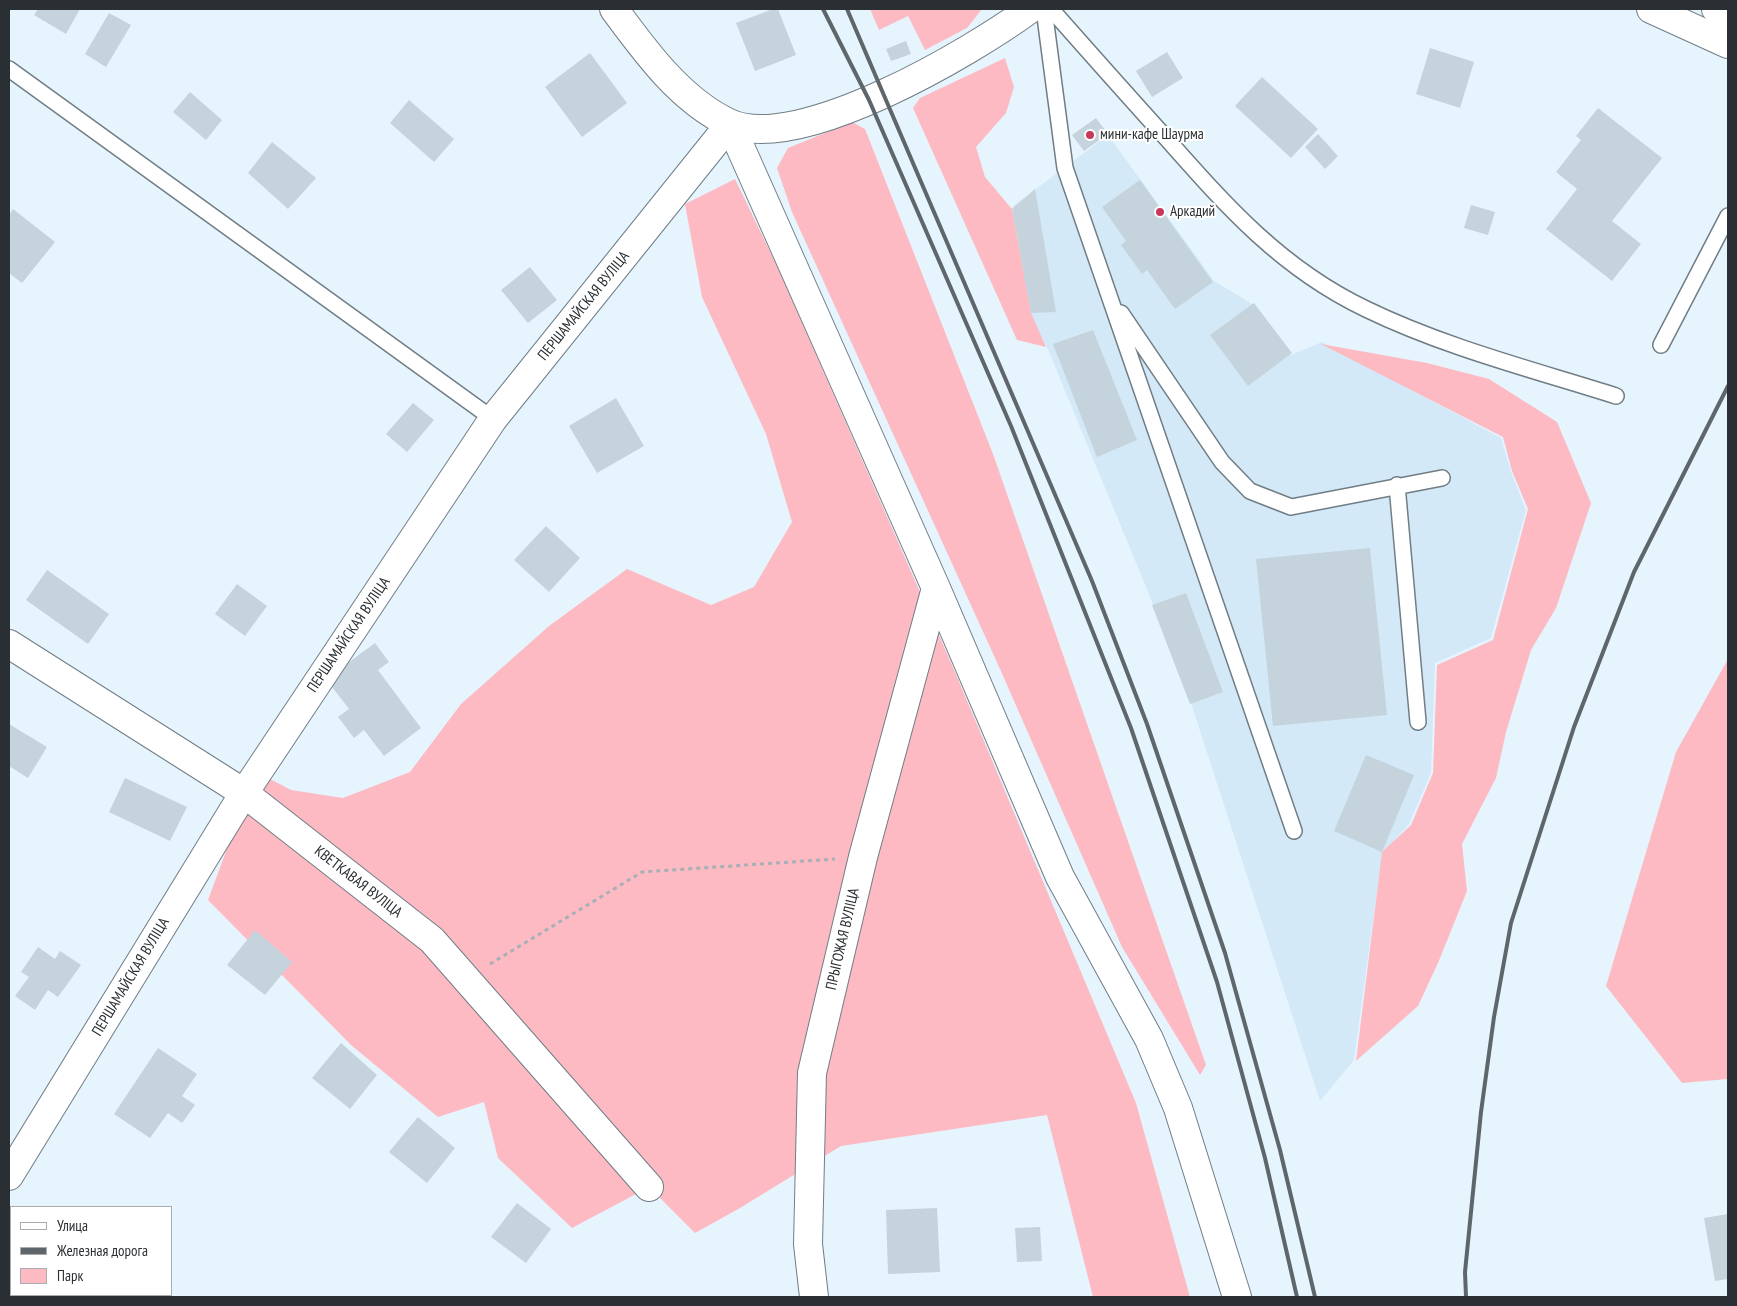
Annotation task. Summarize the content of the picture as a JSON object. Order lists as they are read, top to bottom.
{
  "streets": {
    "street": ["ПЕРШАМАЙСКАЯ ВУЛІЦА", "КВЕТКАВАЯ ВУЛІЦА", "ПРЫГОЖАЯ ВУЛІЦА"]
  },
  "crossings": [
    ["ПЕРШАМАЙСКАЯ ВУЛІЦА", "КВЕТКАВАЯ ВУЛІЦА"]
  ],
  "places": ["мини-кафе Шаурма", "Аркадий"],
  "legend": ["Улица", "Железная дорога", "Парк"]
}
